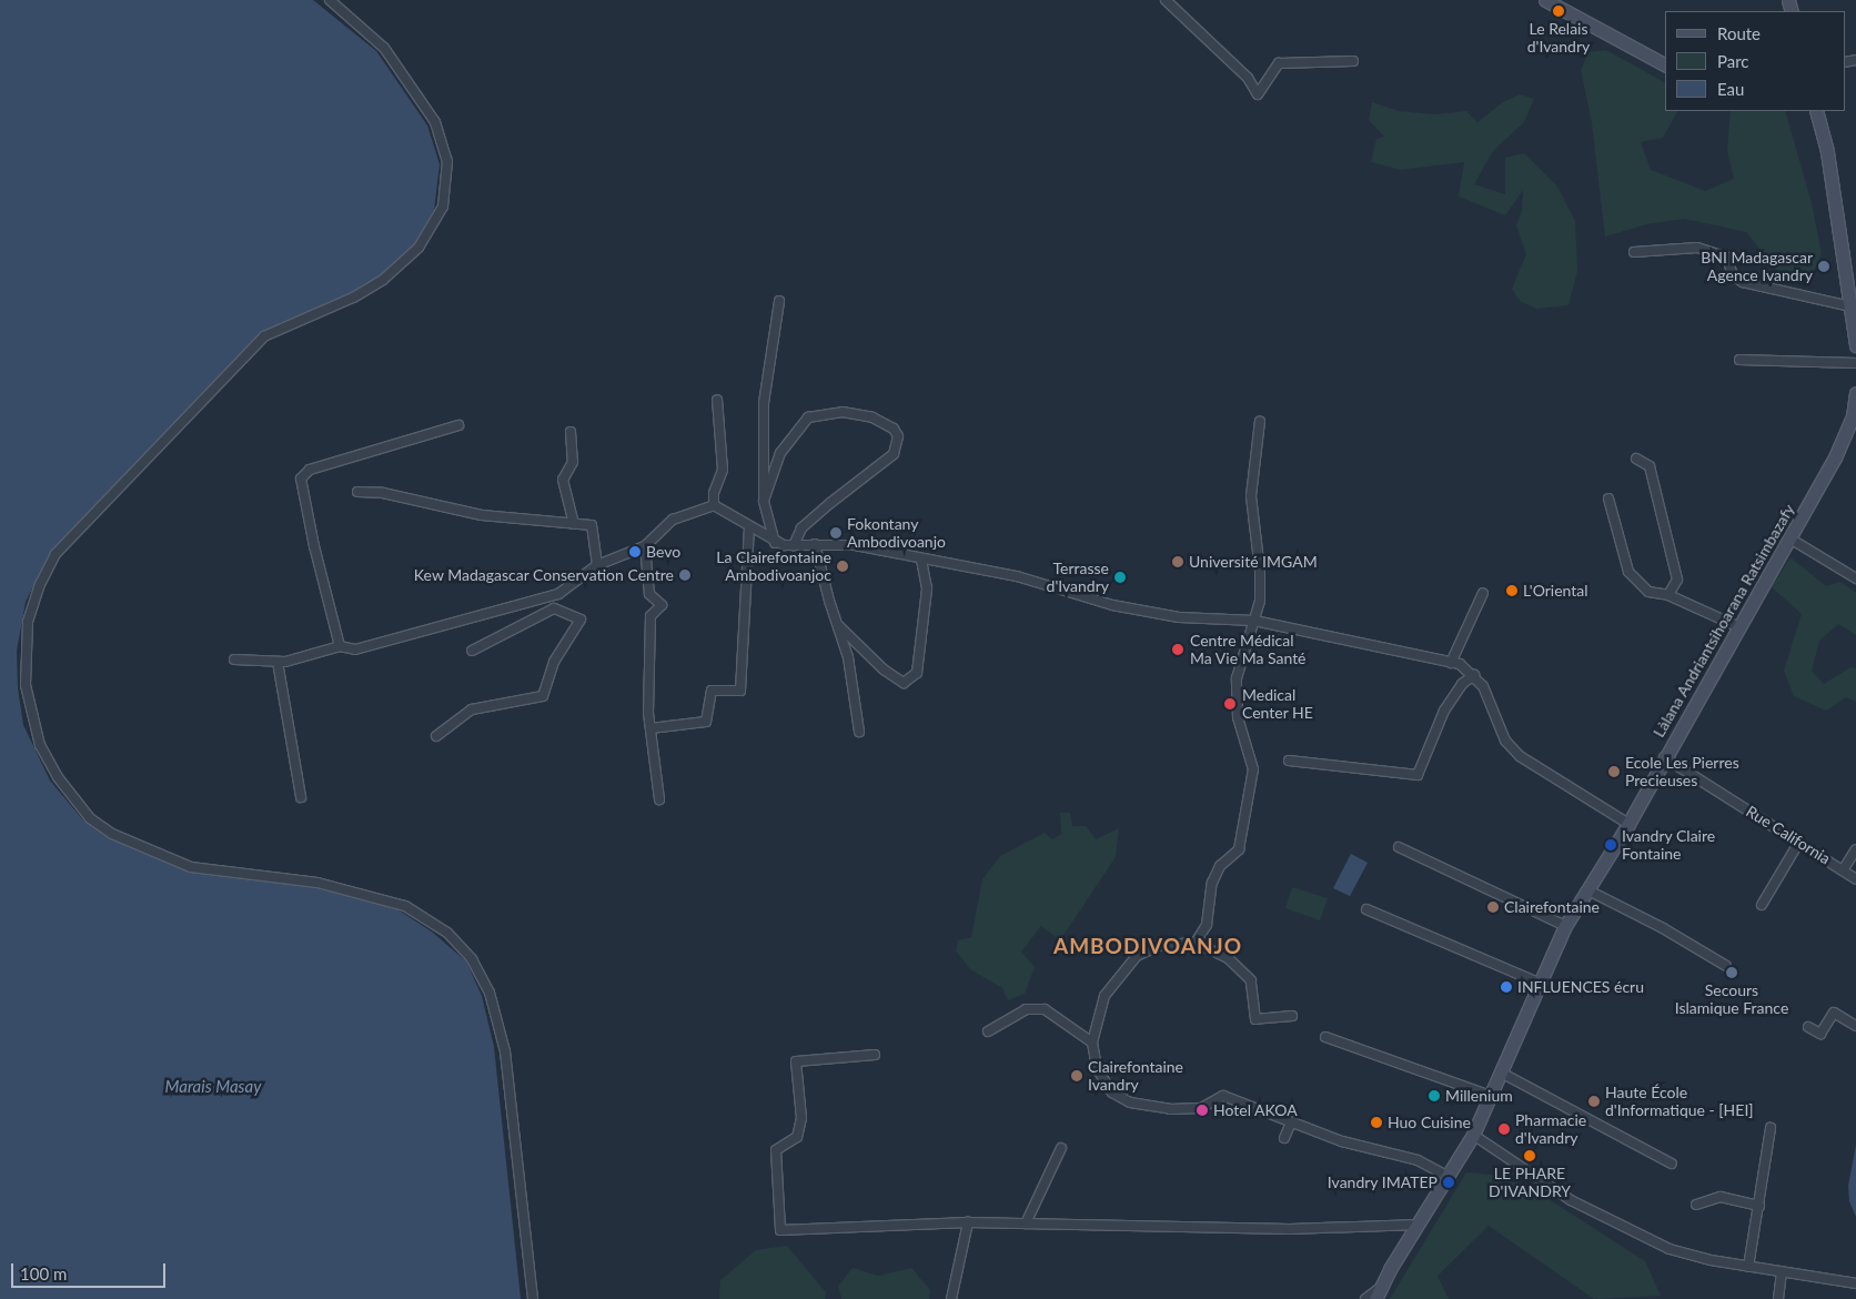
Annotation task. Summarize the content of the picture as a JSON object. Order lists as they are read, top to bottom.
{
  "streets": {
    "main road": ["Làlana Andriantsihoarana Ratsimbazafy"],
    "street": ["Rue California"]
  },
  "crossings": [
    ["Làlana Andriantsihoarana Ratsimbazafy", "Rue California"]
  ],
  "districts": ["AMBODIVOANJO"],
  "water": ["Marais Masay"],
  "places": [
    "Le Relais d'Ivandry",
    "BNI Madagascar Agence Ivandry",
    "Fokontany Ambodivoanjo",
    "Bevo",
    "Université IMGAM",
    "La Clairefontaine Ambodivoanjoc",
    "Kew Madagascar Conservation Centre",
    "Terrasse d'Ivandry",
    "L'Oriental",
    "Centre Médical Ma Vie Ma Santé",
    "Medical Center HE",
    "Ecole Les Pierres Precieuses",
    "Ivandry Claire Fontaine",
    "Clairefontaine",
    "Secours Islamique France",
    "INFLUENCES écru",
    "Clairefontaine Ivandry",
    "Millenium",
    "Haute École d'Informatique - [HEI]",
    "Hotel AKOA",
    "Huo Cuisine",
    "Pharmacie d'Ivandry",
    "LE PHARE D'IVANDRY",
    "Ivandry IMATEP"
  ],
  "legend": ["Route", "Parc", "Eau"],
  "scale_bar": "100 m"
}
